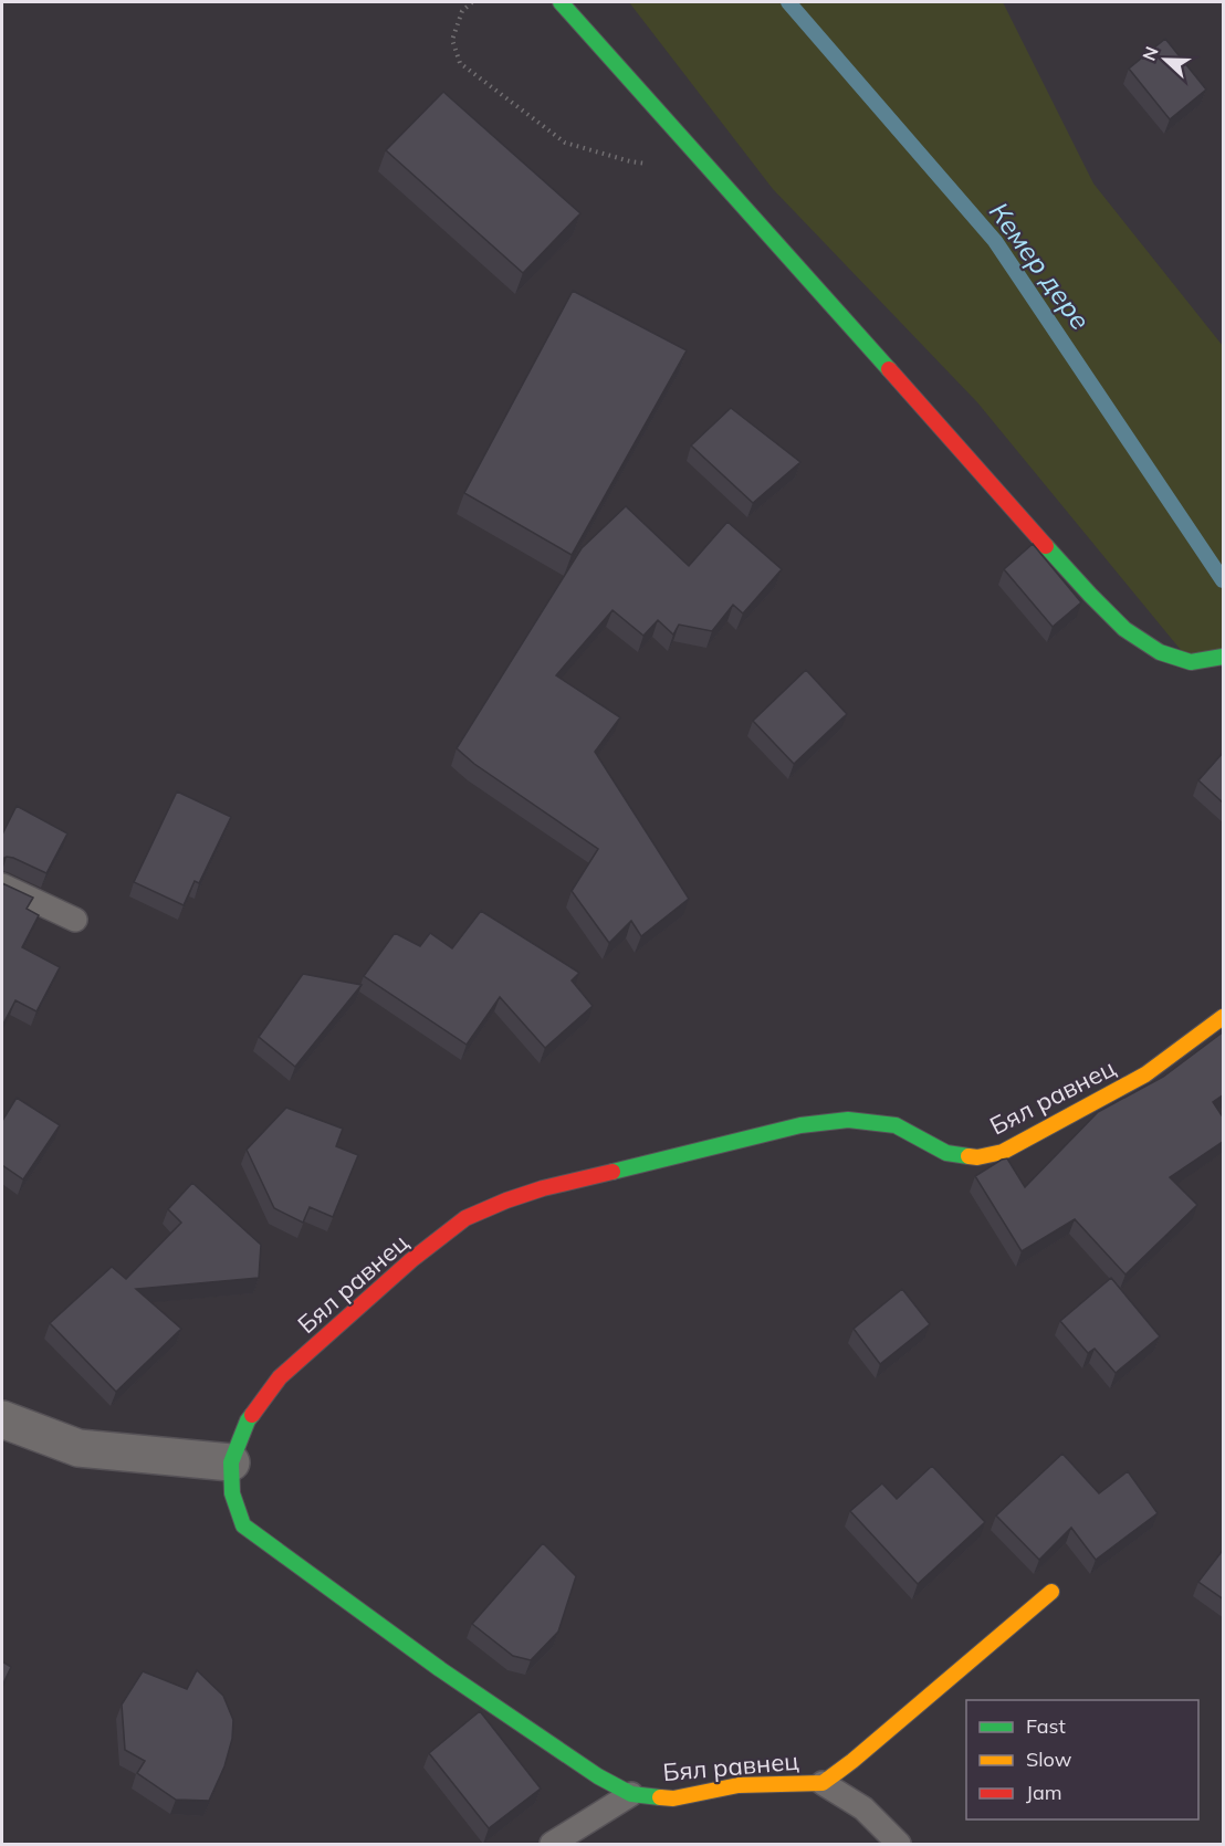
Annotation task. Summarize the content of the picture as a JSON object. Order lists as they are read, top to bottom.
{
  "streets": {
    "street": ["Бял равнец"]
  },
  "water": ["Кемер дере"],
  "legend": ["Fast", "Slow", "Jam"],
  "north": "left"
}
